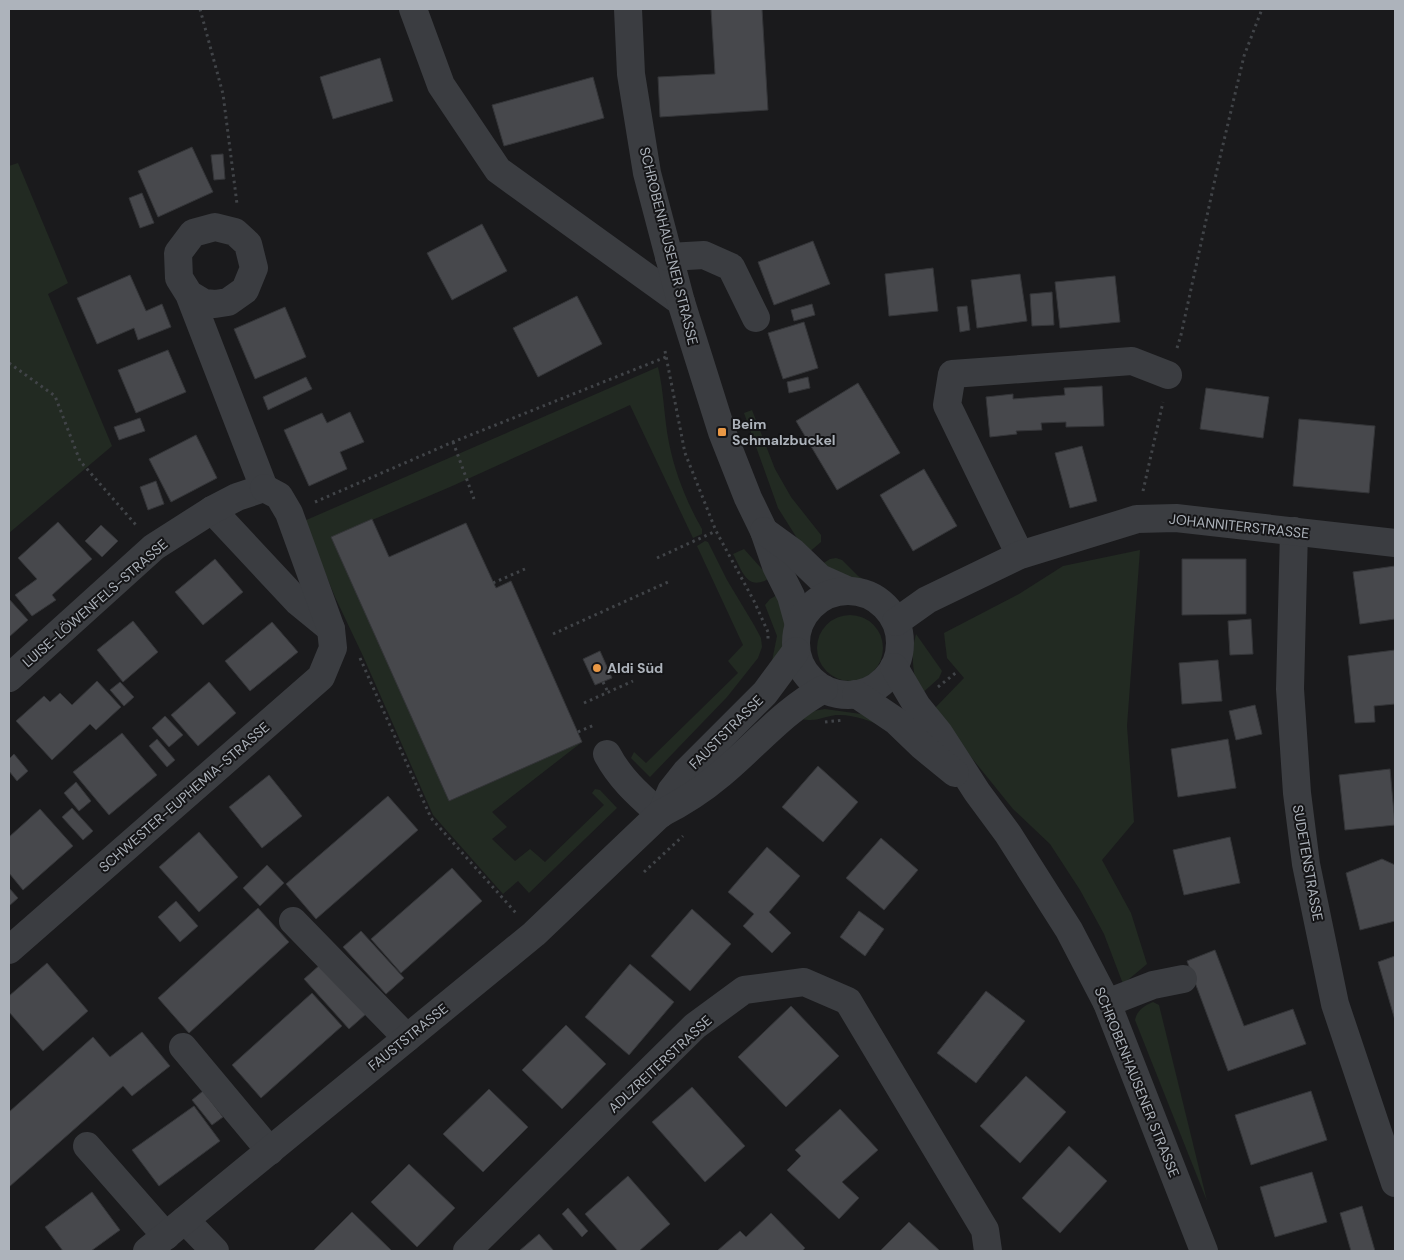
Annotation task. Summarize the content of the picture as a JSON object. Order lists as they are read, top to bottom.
{
  "streets": {
    "street": [
      "SCHROBENHAUSENER STRASSE",
      "JOHANNITERSTRASSE",
      "LUISE-LÖWENFELS-STRASSE",
      "FAUSTSTRASSE",
      "SCHWESTER-EUPHEMIA-STRASSE",
      "SUDETENSTRASSE",
      "ADLZREITERSTRASSE"
    ]
  },
  "crossings": [
    ["SCHROBENHAUSENER STRASSE", "JOHANNITERSTRASSE"],
    ["SCHROBENHAUSENER STRASSE", "FAUSTSTRASSE"],
    ["JOHANNITERSTRASSE", "FAUSTSTRASSE"],
    ["JOHANNITERSTRASSE", "SUDETENSTRASSE"]
  ],
  "places": {
    "transit": ["Beim Schmalzbuckel"],
    "other": ["Aldi Süd"]
  }
}
